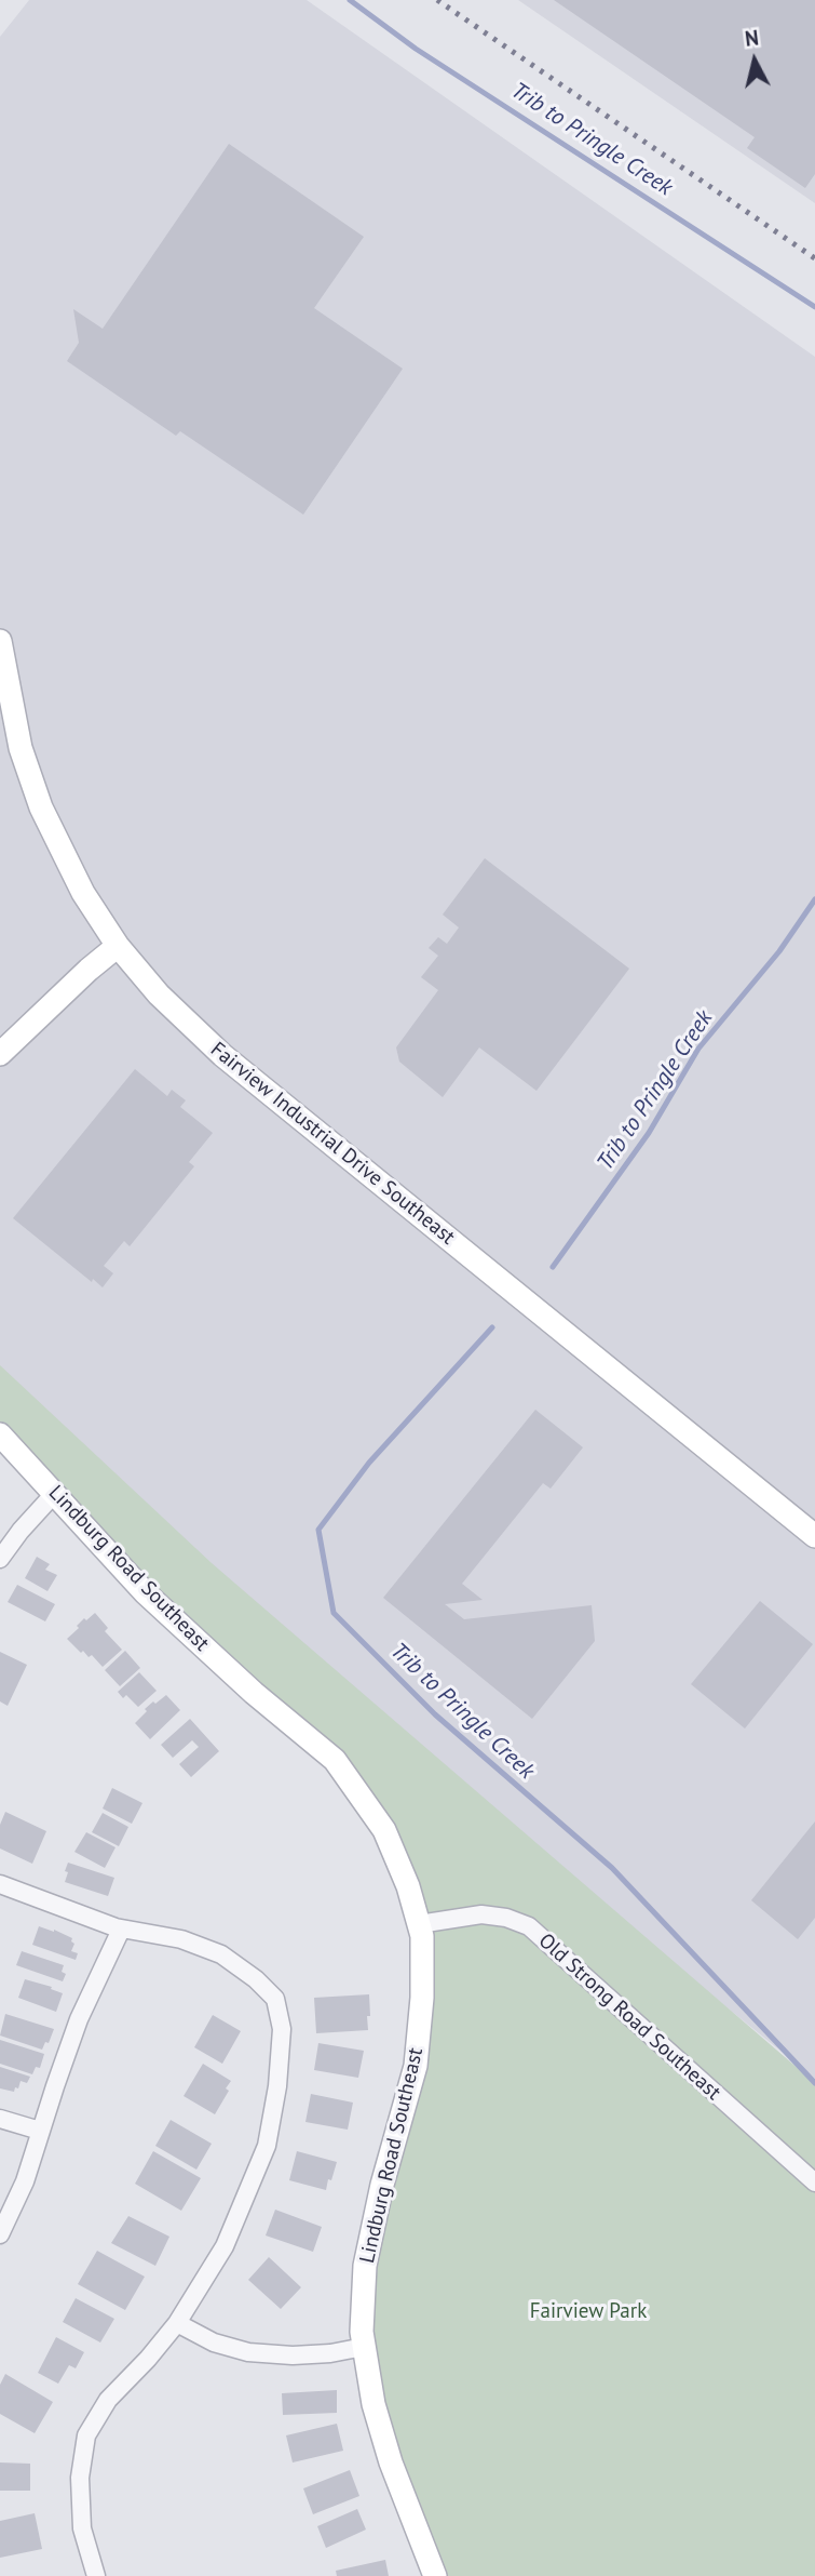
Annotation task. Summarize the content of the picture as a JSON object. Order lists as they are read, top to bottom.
{
  "streets": {
    "street": ["Fairview Industrial Drive Southeast", "Lindburg Road Southeast", "Old Strong Road Southeast"]
  },
  "crossings": [
    ["Lindburg Road Southeast", "Old Strong Road Southeast"]
  ],
  "water": ["Trib to Pringle Creek"],
  "parks": ["Fairview Park"],
  "north": "top"
}
